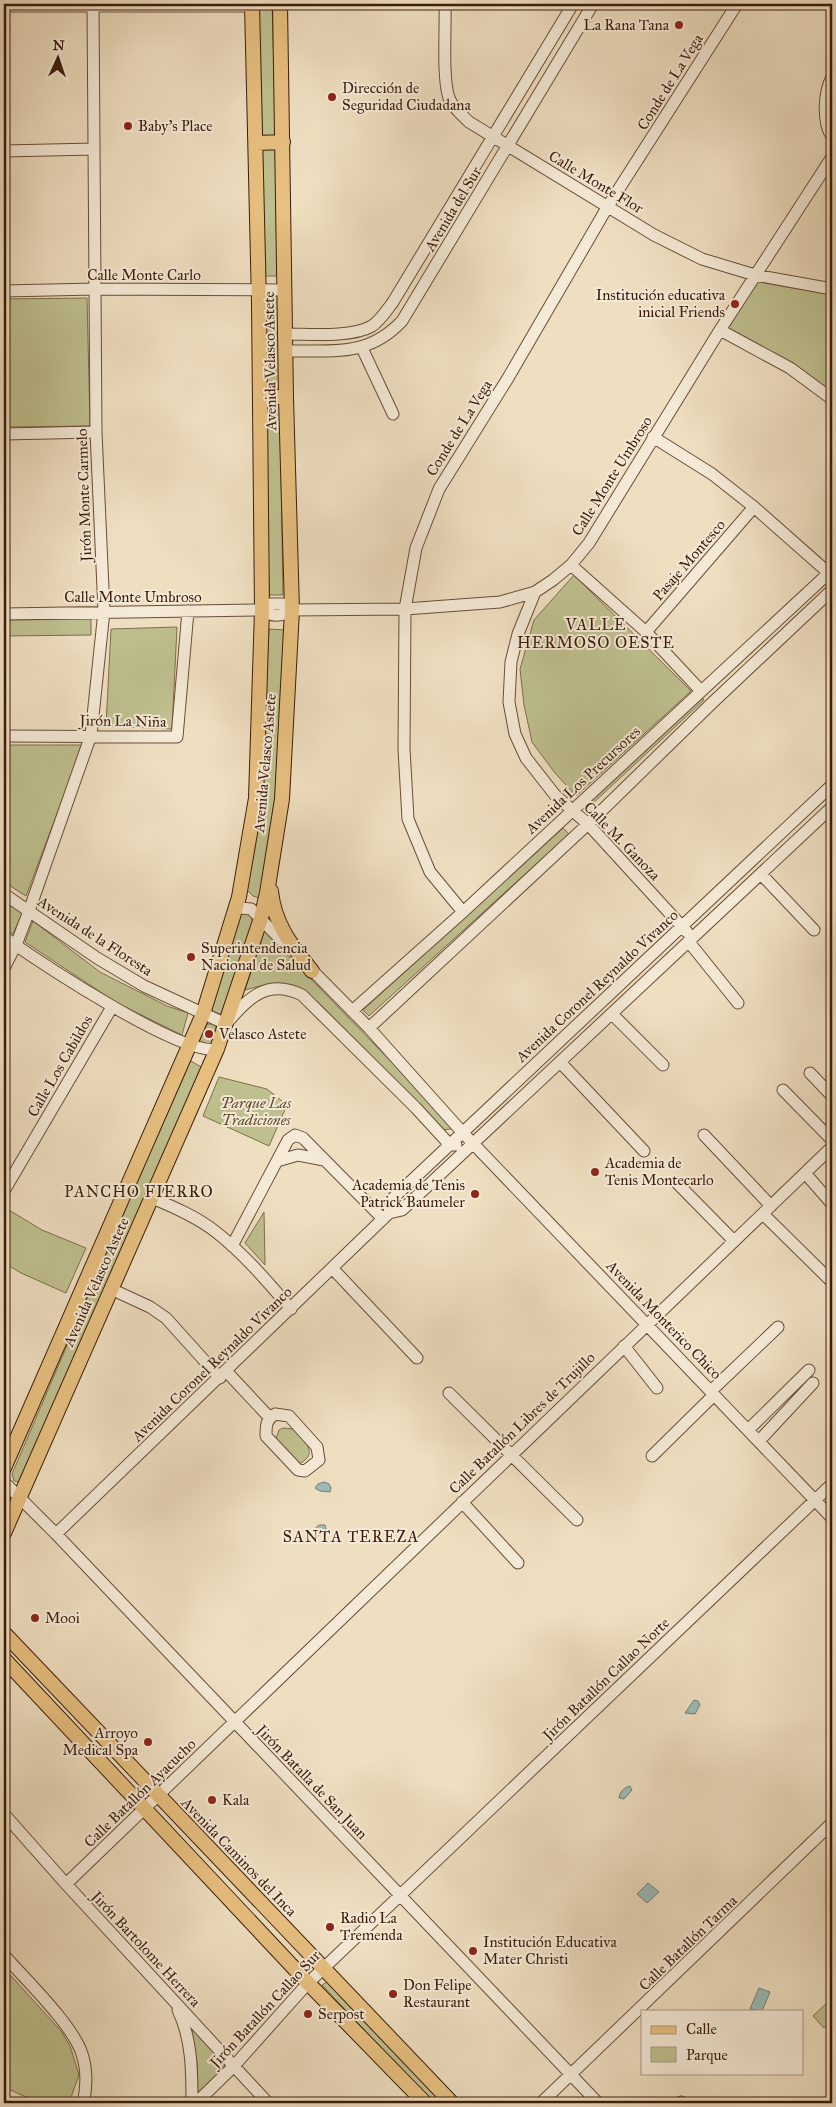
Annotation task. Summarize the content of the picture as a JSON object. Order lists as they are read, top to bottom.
{
  "streets": {
    "main road": ["Avenida Velasco Astete", "Avenida Caminos del Inca"],
    "street": [
      "Conde de La Vega",
      "Calle Monte Flor",
      "Avenida del Sur",
      "Calle Monte Carlo",
      "Calle Monte Umbroso",
      "Jirón Monte Carmelo",
      "Pasaje Montesco",
      "Jirón La Niña",
      "Avenida Los Precursores",
      "Calle M. Ganoza",
      "Avenida de la Floresta",
      "Avenida Coronel Reynaldo Vivanco",
      "Calle Los Cabildos",
      "Avenida Monterico Chico",
      "Calle Batallón Libres de Trujillo",
      "Jirón Batallón Callao Norte",
      "Jirón Batalla de San Juan",
      "Calle Batallón Ayacucho",
      "Calle Batallón Tarma",
      "Jirón Bartolome Herrera",
      "Jirón Batallón Callao Sur"
    ]
  },
  "crossings": [
    ["Conde de La Vega", "Calle Monte Flor"],
    ["Conde de La Vega", "Calle Monte Umbroso"],
    ["Conde de La Vega", "Avenida Los Precursores"],
    ["Calle Monte Flor", "Avenida del Sur"],
    ["Calle Monte Flor", "Calle Monte Umbroso"],
    ["Avenida del Sur", "Avenida Velasco Astete"],
    ["Calle Monte Carlo", "Avenida Velasco Astete"],
    ["Calle Monte Carlo", "Jirón Monte Carmelo"],
    ["Avenida Velasco Astete", "Calle Monte Umbroso"],
    ["Avenida Velasco Astete", "Avenida de la Floresta"],
    ["Avenida Velasco Astete", "Avenida Monterico Chico"],
    ["Avenida Velasco Astete", "Jirón Batalla de San Juan"],
    ["Calle Monte Umbroso", "Jirón Monte Carmelo"],
    ["Calle Monte Umbroso", "Jirón La Niña"],
    ["Calle Monte Umbroso", "Calle M. Ganoza"],
    ["Jirón Monte Carmelo", "Jirón La Niña"],
    ["Jirón Monte Carmelo", "Avenida de la Floresta"],
    ["Avenida Los Precursores", "Calle M. Ganoza"],
    ["Avenida Los Precursores", "Avenida Monterico Chico"],
    ["Calle M. Ganoza", "Avenida Coronel Reynaldo Vivanco"],
    ["Avenida Coronel Reynaldo Vivanco", "Avenida Monterico Chico"],
    ["Avenida Coronel Reynaldo Vivanco", "Jirón Batalla de San Juan"],
    ["Avenida Monterico Chico", "Calle Batallón Libres de Trujillo"],
    ["Avenida Monterico Chico", "Jirón Batallón Callao Norte"],
    ["Calle Batallón Libres de Trujillo", "Jirón Batalla de San Juan"],
    ["Calle Batallón Libres de Trujillo", "Calle Batallón Ayacucho"],
    ["Jirón Batallón Callao Norte", "Jirón Batalla de San Juan"],
    ["Jirón Batallón Callao Norte", "Jirón Batallón Callao Sur"],
    ["Jirón Batalla de San Juan", "Calle Batallón Ayacucho"],
    ["Jirón Batalla de San Juan", "Calle Batallón Tarma"],
    ["Jirón Batalla de San Juan", "Jirón Batallón Callao Sur"],
    ["Calle Batallón Ayacucho", "Avenida Caminos del Inca"],
    ["Calle Batallón Ayacucho", "Jirón Bartolome Herrera"],
    ["Avenida Caminos del Inca", "Jirón Batallón Callao Sur"],
    ["Jirón Bartolome Herrera", "Jirón Batallón Callao Sur"]
  ],
  "districts": ["VALLE HERMOSO OESTE", "PANCHO FIERRO", "SANTA TEREZA"],
  "parks": ["Parque Las Tradiciones"],
  "places": [
    "La Rana Tana",
    "Dirección de Seguridad Ciudadana",
    "Baby's Place",
    "Institución educativa inicial Friends",
    "Superintendencia Nacional de Salud",
    "Velasco Astete",
    "Academia de Tenis Montecarlo",
    "Academia de Tenis Patrick Baumeler",
    "Mooi",
    "Arroyo Medical Spa",
    "Kala",
    "Radio La Tremenda",
    "Institución Educativa Mater Christi",
    "Don Felipe Restaurant",
    "Serpost"
  ],
  "legend": ["Calle", "Parque"],
  "north": "top"
}
